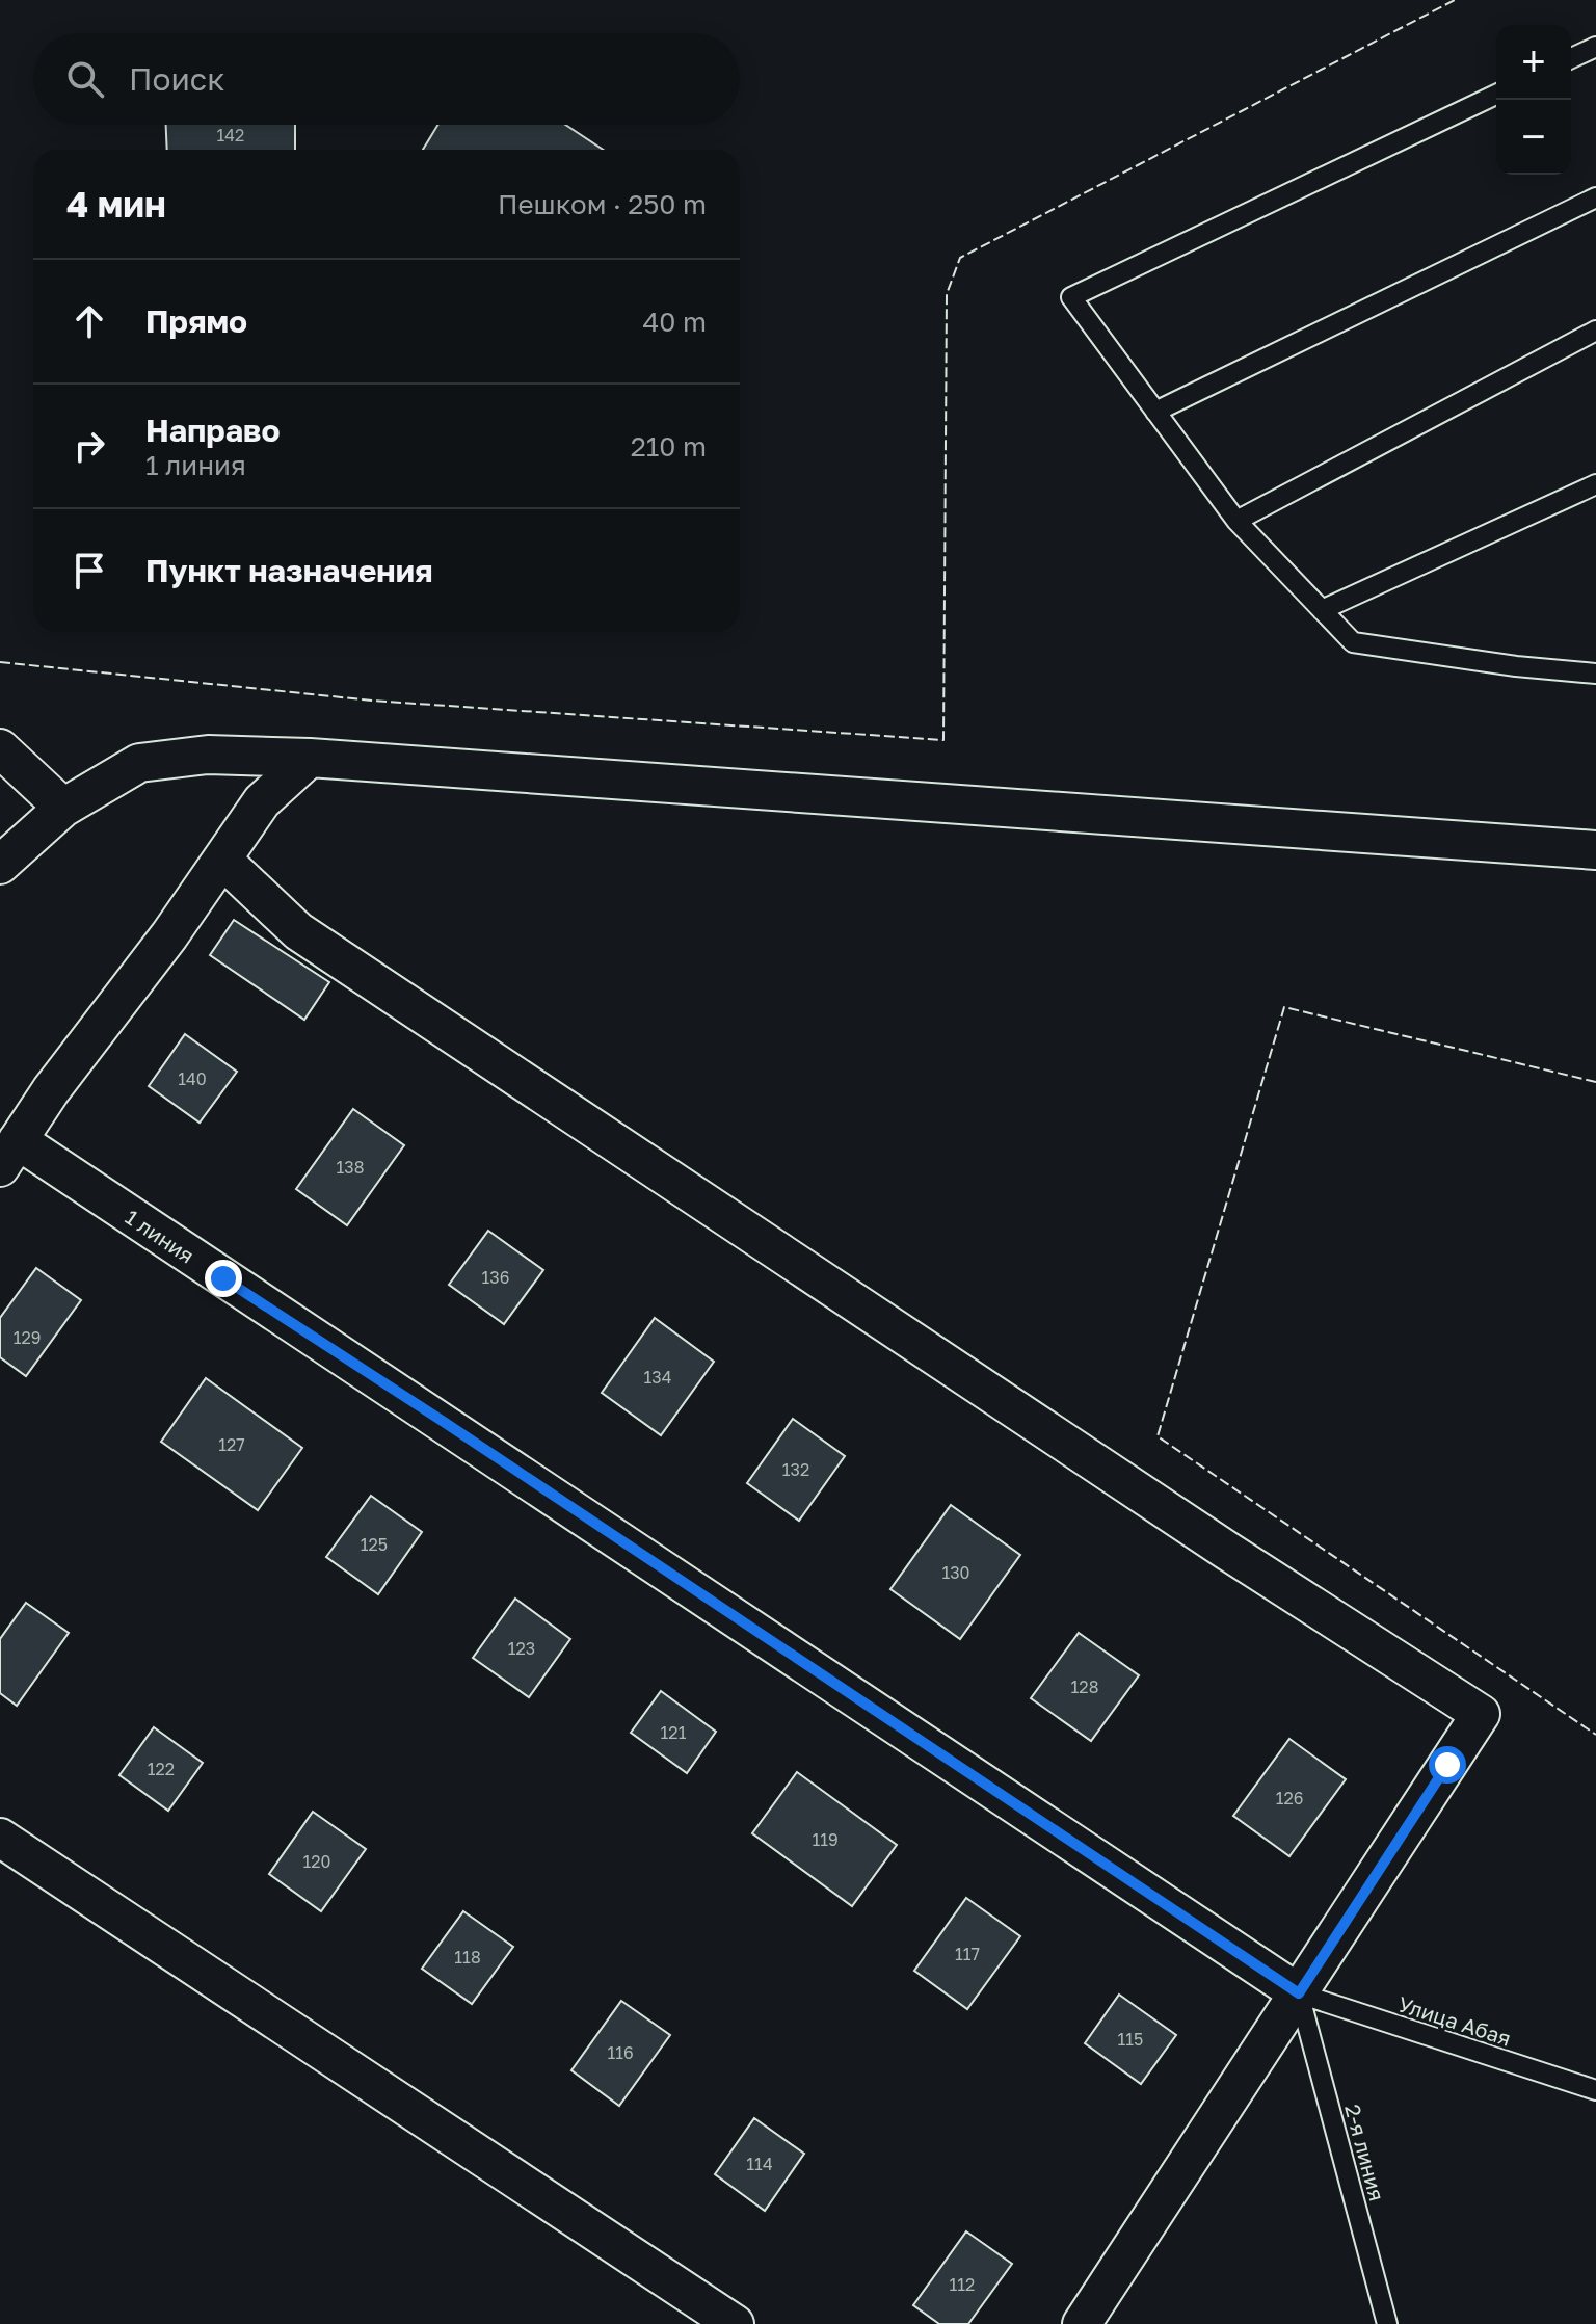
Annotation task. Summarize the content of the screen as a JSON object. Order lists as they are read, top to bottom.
{
  "streets": {
    "street": ["1 линия"],
    "lane": ["Улица Абая", "2-я линия"]
  },
  "crossings": [
    ["1 линия", "Улица Абая"],
    ["1 линия", "2-я линия"],
    ["Улица Абая", "2-я линия"]
  ],
  "house_numbers": [
    "142",
    "140",
    "138",
    "136",
    "129",
    "134",
    "127",
    "132",
    "125",
    "130",
    "123",
    "128",
    "121",
    "122",
    "126",
    "119",
    "120",
    "117",
    "118",
    "115",
    "116",
    "114",
    "112"
  ],
  "page": {
    "map_buttons": ["+", "−"],
    "search": "Поиск",
    "heading": ["4 мин", "Пешком · 250 m"],
    "list": [
      ["Прямо", "40 m"],
      ["Направо", "1 линия", "210 m"],
      "Пункт назначения"
    ]
  }
}
